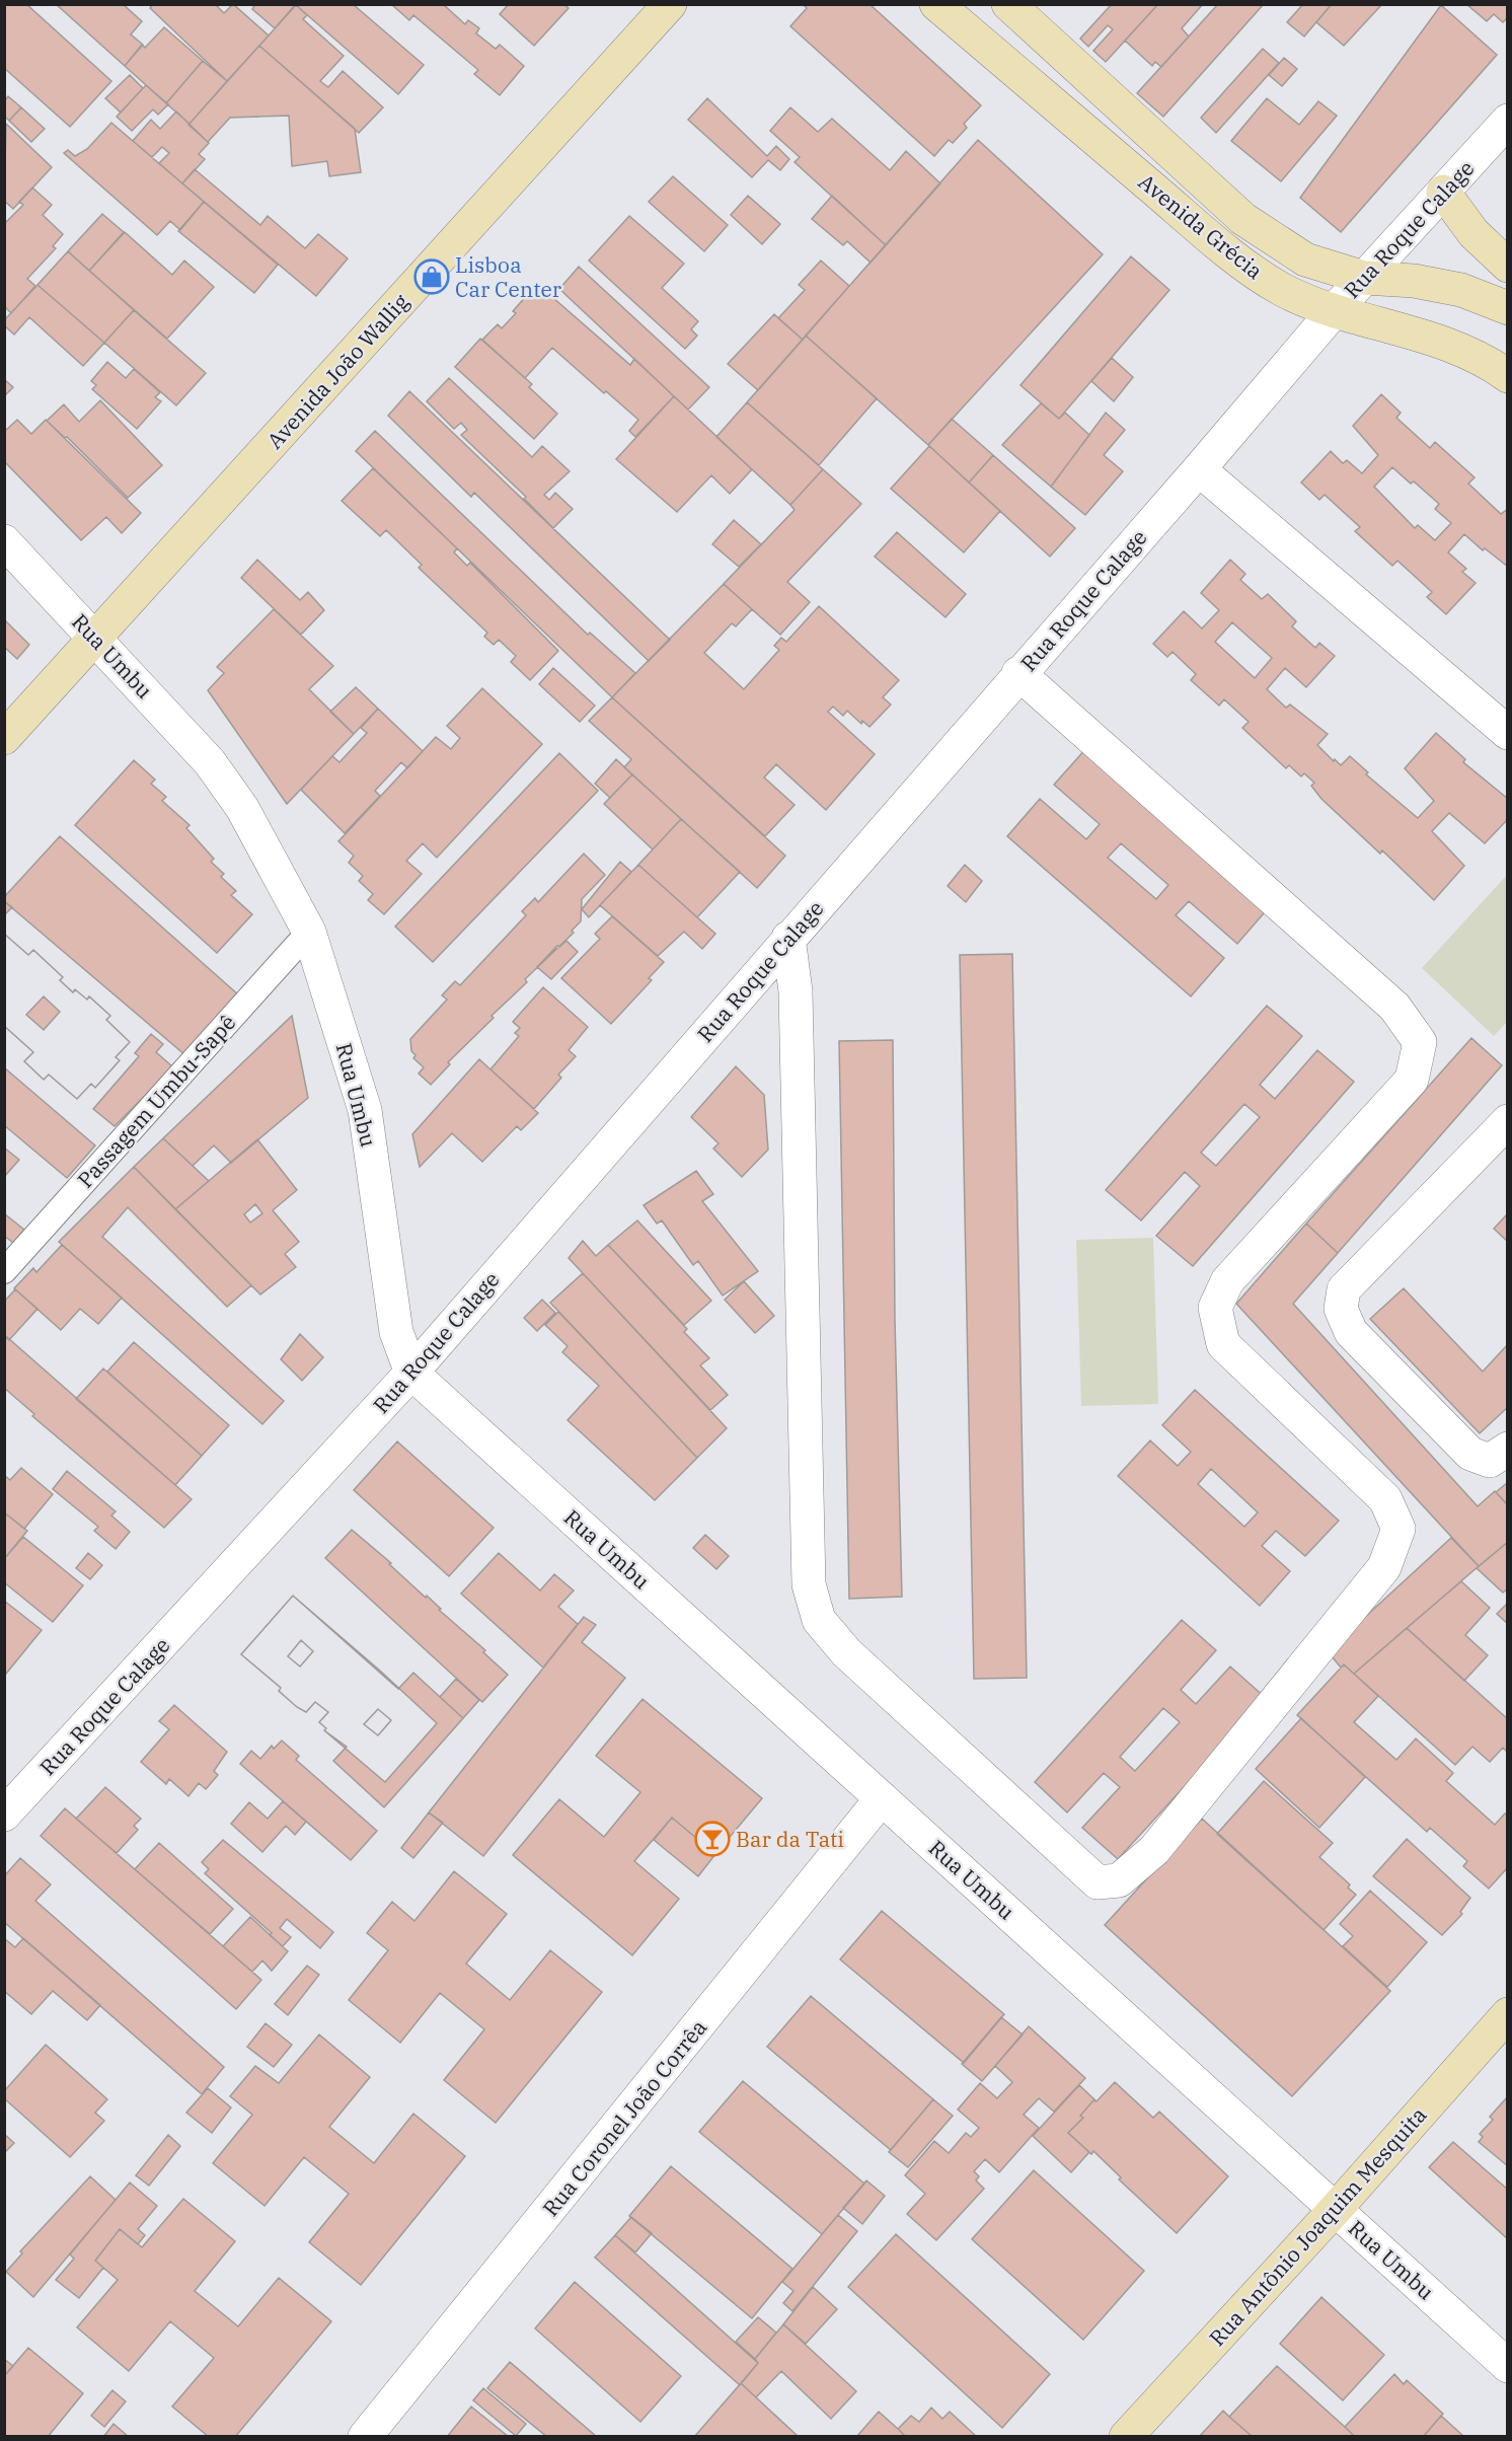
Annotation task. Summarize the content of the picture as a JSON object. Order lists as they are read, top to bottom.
{
  "streets": {
    "main road": ["Avenida Grécia", "Avenida João Wallig", "Rua Antônio Joaquim Mesquita"],
    "street": ["Rua Roque Calage", "Rua Umbu", "Rua Coronel João Corrêa"],
    "lane": ["Passagem Umbu-Sapê"]
  },
  "crossings": [
    ["Avenida Grécia", "Rua Roque Calage"],
    ["Rua Roque Calage", "Rua Umbu"],
    ["Avenida João Wallig", "Rua Umbu"],
    ["Rua Umbu", "Passagem Umbu-Sapê"],
    ["Rua Umbu", "Rua Coronel João Corrêa"],
    ["Rua Umbu", "Rua Antônio Joaquim Mesquita"]
  ],
  "places": {
    "shop": ["Lisboa Car Center"],
    "bar": ["Bar da Tati"]
  }
}
